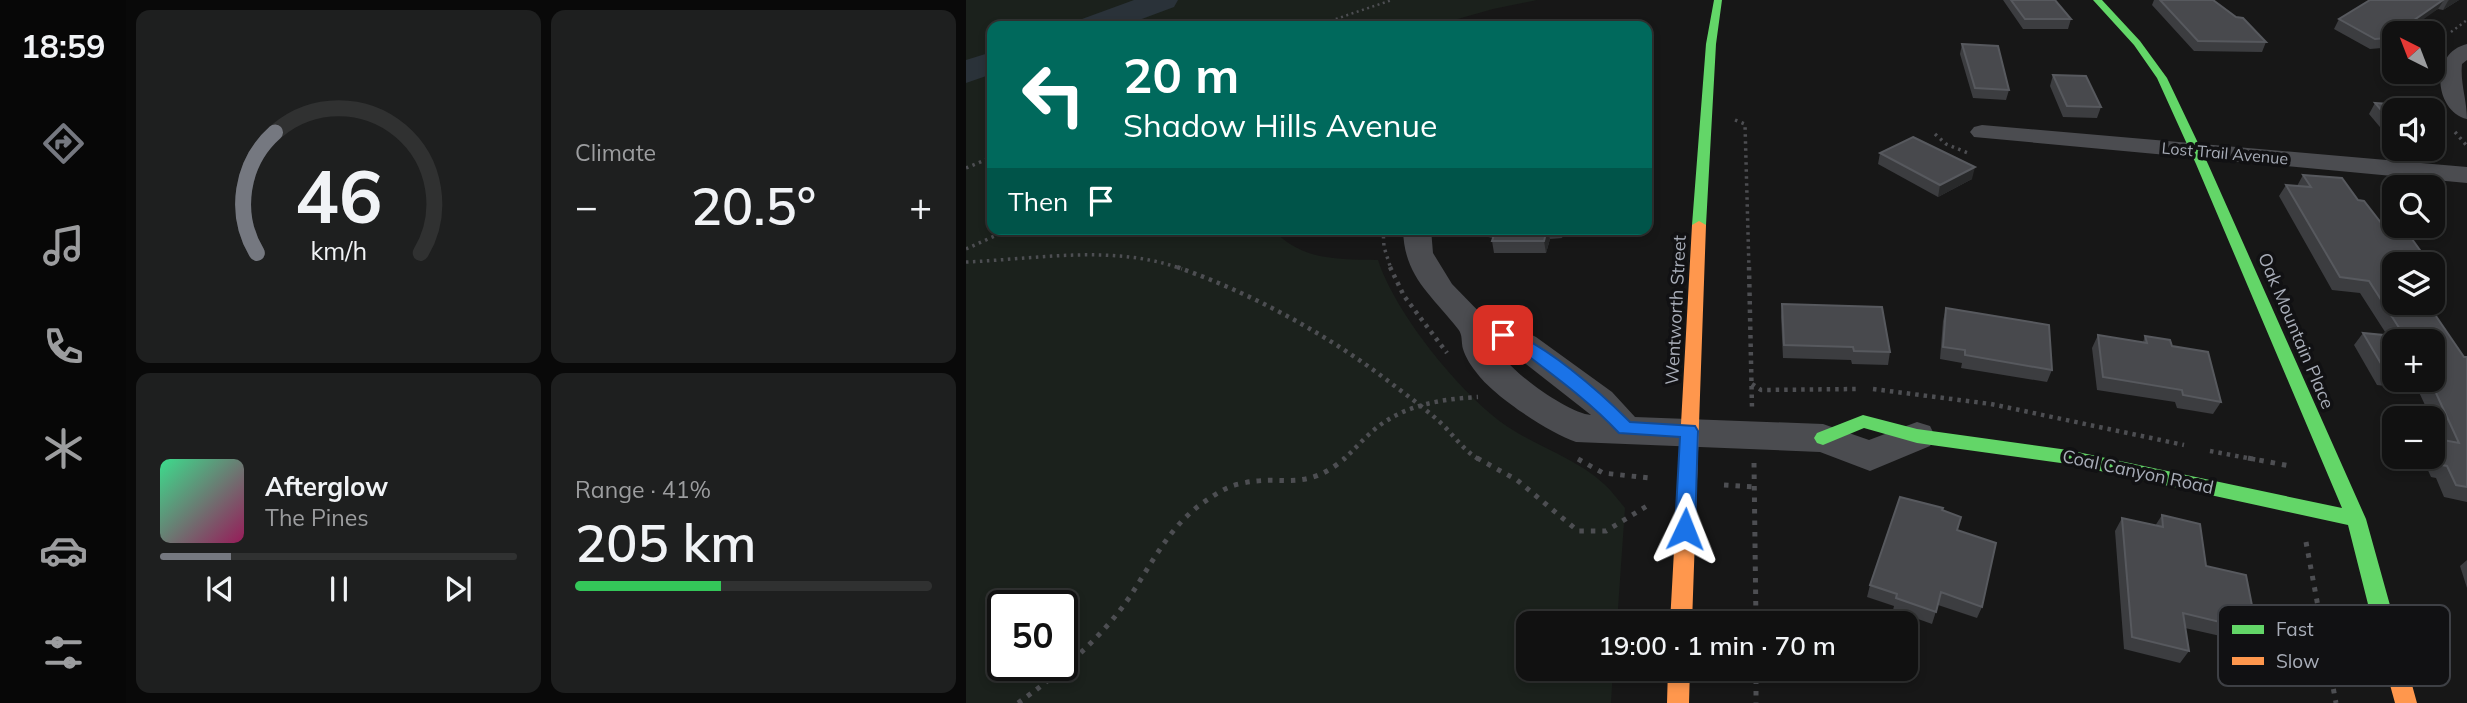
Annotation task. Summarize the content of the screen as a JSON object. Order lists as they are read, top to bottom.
{
  "streets": {
    "street": [
      "Lost Trail Avenue",
      "Wentworth Street",
      "Oak Mountain Place",
      "Coal Canyon Road"
    ]
  },
  "crossings": [
    ["Lost Trail Avenue", "Oak Mountain Place"],
    ["Wentworth Street", "Coal Canyon Road"],
    ["Oak Mountain Place", "Coal Canyon Road"]
  ],
  "legend": ["Fast", "Slow"],
  "north": "top left",
  "page": {
    "tabs": "18:59",
    "tile": [
      "Climate",
      ["Range · 41%", "205 km"]
    ],
    "map_buttons": ["+", "−"],
    "turn": ["20 m", "Shadow Hills Avenue"],
    "then": "Then",
    "heat": ["−", "20.5°", "+"],
    "song": ["Afterglow", "The Pines"],
    "limit": "50",
    "trip": "19:00 · 1 min · 70 m",
    "gauge": ["46", "km/h"]
  }
}
